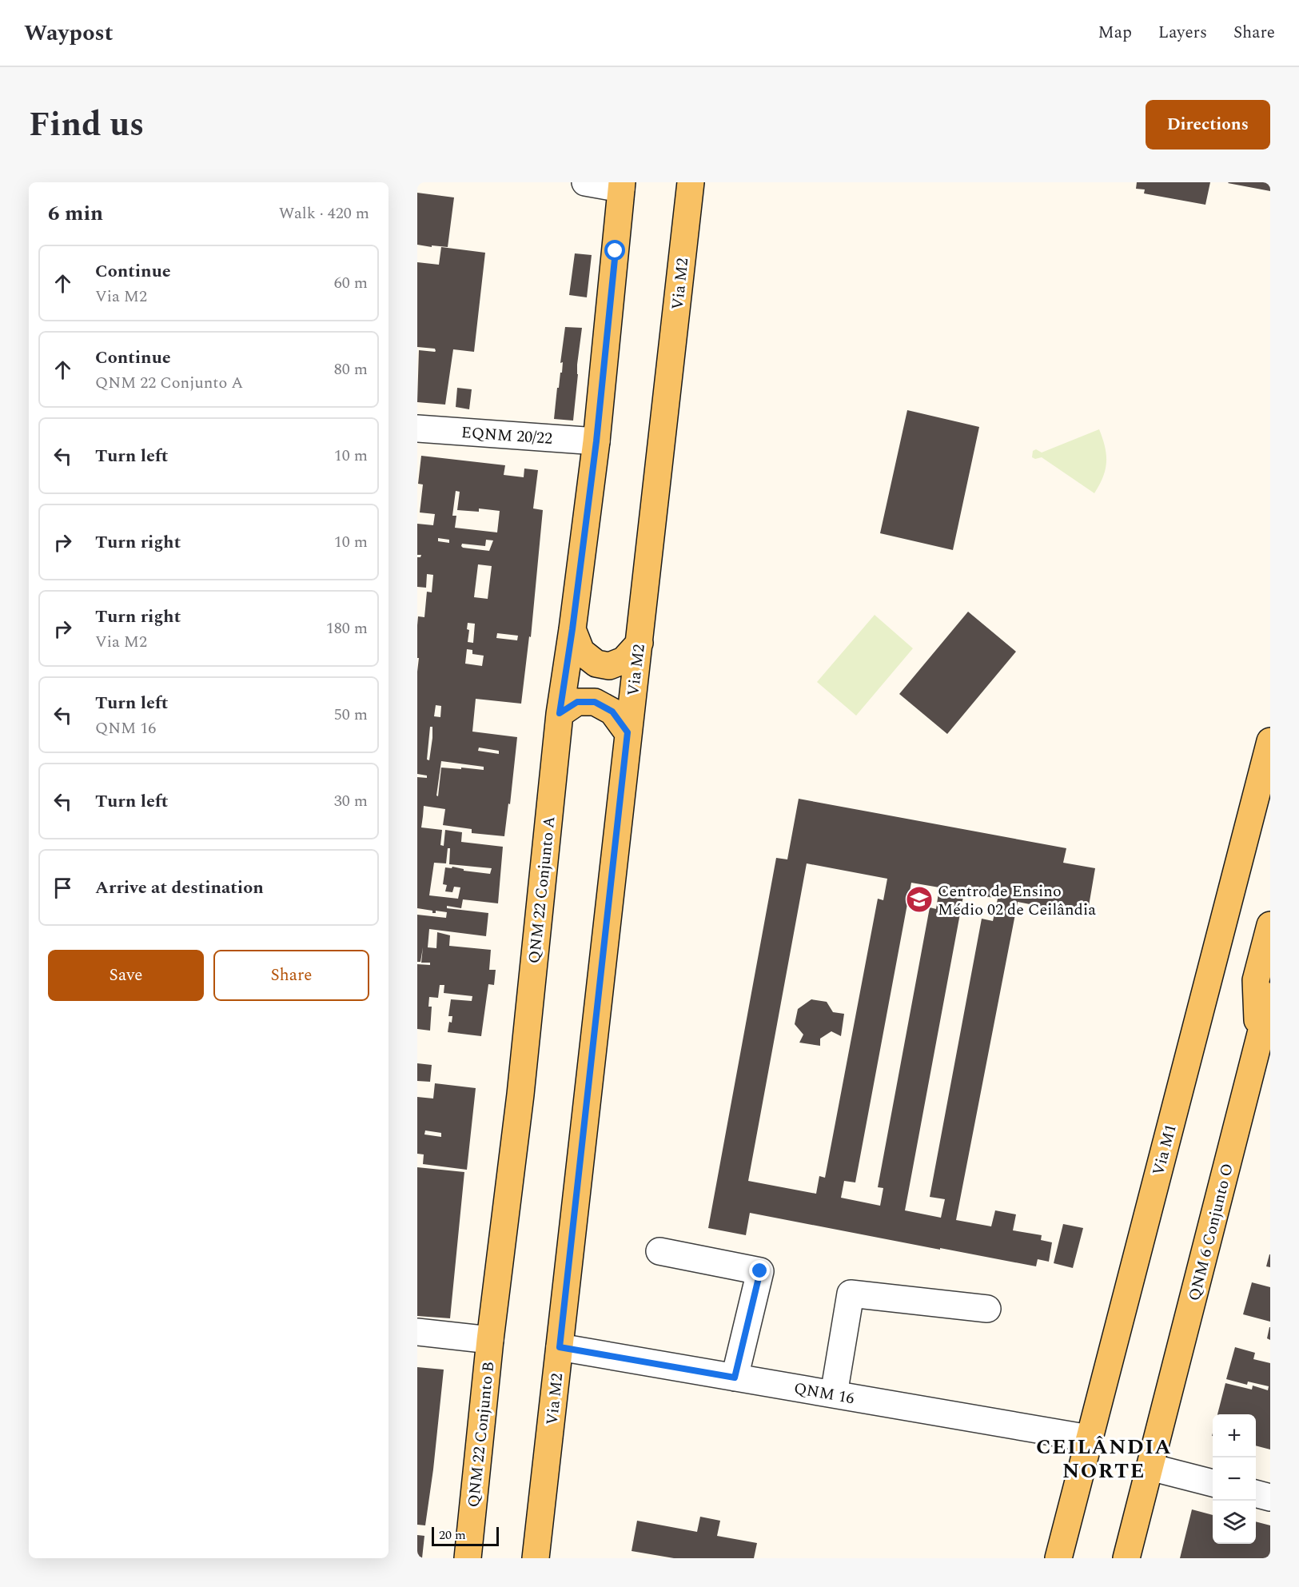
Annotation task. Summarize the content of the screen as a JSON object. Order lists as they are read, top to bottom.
{
  "streets": {
    "main road": [
      "Via M2",
      "QNM 22 Conjunto A",
      "Via M1",
      "QNM 6 Conjunto O",
      "QNM 22 Conjunto B"
    ],
    "street": ["EQNM 20/22", "QNM 16"]
  },
  "crossings": [
    ["Via M2", "QNM 16"],
    ["EQNM 20/22", "QNM 22 Conjunto A"],
    ["QNM 22 Conjunto A", "QNM 22 Conjunto B"],
    ["Via M1", "QNM 16"]
  ],
  "districts": ["CEILÂNDIA NORTE"],
  "places": {
    "school or university": ["Centro de Ensino Médio 02 de Ceilândia"]
  },
  "scale_bar": "20 m",
  "page": {
    "header": "Waypost",
    "nav": ["Map", "Layers", "Share"],
    "title": "Find us",
    "buttons": [
      "Directions",
      ["Save", "Share"]
    ],
    "heading": ["6 min", "Walk · 420 m"],
    "list": [
      ["Continue", "Via M2", "60 m"],
      ["Continue", "QNM 22 Conjunto A", "80 m"],
      ["Turn left", "10 m"],
      ["Turn right", "10 m"],
      ["Turn right", "Via M2", "180 m"],
      ["Turn left", "QNM 16", "50 m"],
      ["Turn left", "30 m"],
      "Arrive at destination"
    ],
    "map_buttons": ["+", "−"],
    "scale": "20 m"
  }
}
